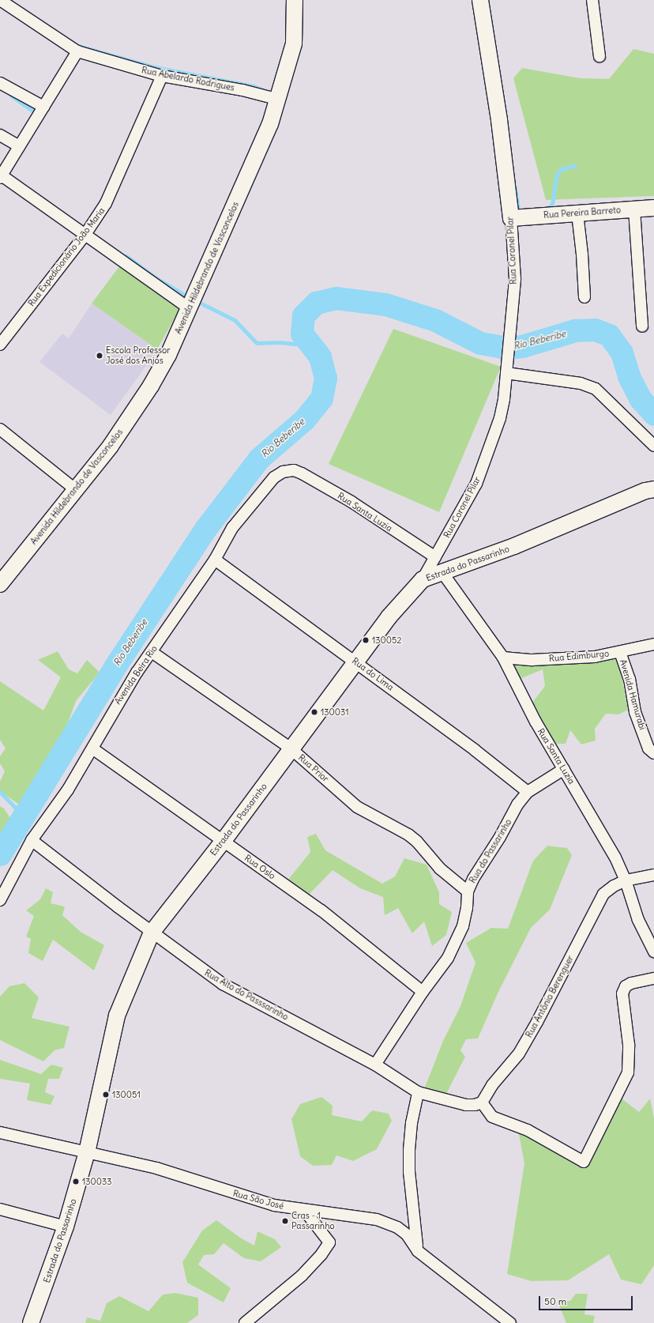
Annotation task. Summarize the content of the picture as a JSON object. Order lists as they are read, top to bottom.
{
  "streets": {
    "street": [
      "Rua Abelardo Rodrigues",
      "Rua Pereira Barreto",
      "Rua Coronel Pilar",
      "Rua Expedicionário João Maria",
      "Avenida Hildebrando de Vasconcelos",
      "Rua Santa Luzia",
      "Estrada do Passarinho",
      "Rua Edimburgo",
      "Rua do Lima",
      "Avenida Beira Rio",
      "Avenida Hamurabi",
      "Rua Prior",
      "Rua do Passarinho",
      "Rua Oslo",
      "Rua Alto do Passsarinho",
      "Rua Antônio Berenguer",
      "Rua São José"
    ]
  },
  "crossings": [
    ["Rua Abelardo Rodrigues", "Rua Expedicionário João Maria"],
    ["Rua Abelardo Rodrigues", "Avenida Hildebrando de Vasconcelos"],
    ["Rua Pereira Barreto", "Rua Coronel Pilar"],
    ["Rua Coronel Pilar", "Rua Santa Luzia"],
    ["Rua Coronel Pilar", "Estrada do Passarinho"],
    ["Rua Santa Luzia", "Estrada do Passarinho"],
    ["Rua Santa Luzia", "Rua Edimburgo"],
    ["Rua Santa Luzia", "Avenida Beira Rio"],
    ["Rua Santa Luzia", "Rua do Passarinho"],
    ["Rua Santa Luzia", "Rua Antônio Berenguer"],
    ["Estrada do Passarinho", "Rua do Lima"],
    ["Estrada do Passarinho", "Rua Prior"],
    ["Estrada do Passarinho", "Rua Oslo"],
    ["Estrada do Passarinho", "Rua Alto do Passsarinho"],
    ["Estrada do Passarinho", "Rua São José"],
    ["Rua Edimburgo", "Avenida Hamurabi"],
    ["Rua do Lima", "Avenida Beira Rio"],
    ["Rua do Lima", "Rua do Passarinho"],
    ["Avenida Beira Rio", "Rua Prior"],
    ["Avenida Beira Rio", "Rua Oslo"],
    ["Avenida Beira Rio", "Rua Alto do Passsarinho"],
    ["Rua Prior", "Rua do Passarinho"],
    ["Rua do Passarinho", "Rua Oslo"],
    ["Rua do Passarinho", "Rua Alto do Passsarinho"],
    ["Rua Alto do Passsarinho", "Rua Antônio Berenguer"]
  ],
  "water": ["Rio Beberibe"],
  "places": [
    "Escola Professor José dos Anjos",
    "130052",
    "130031",
    "130051",
    "130033",
    "Cras - 1 Passarinho"
  ],
  "scale_bar": "50 m"
}
